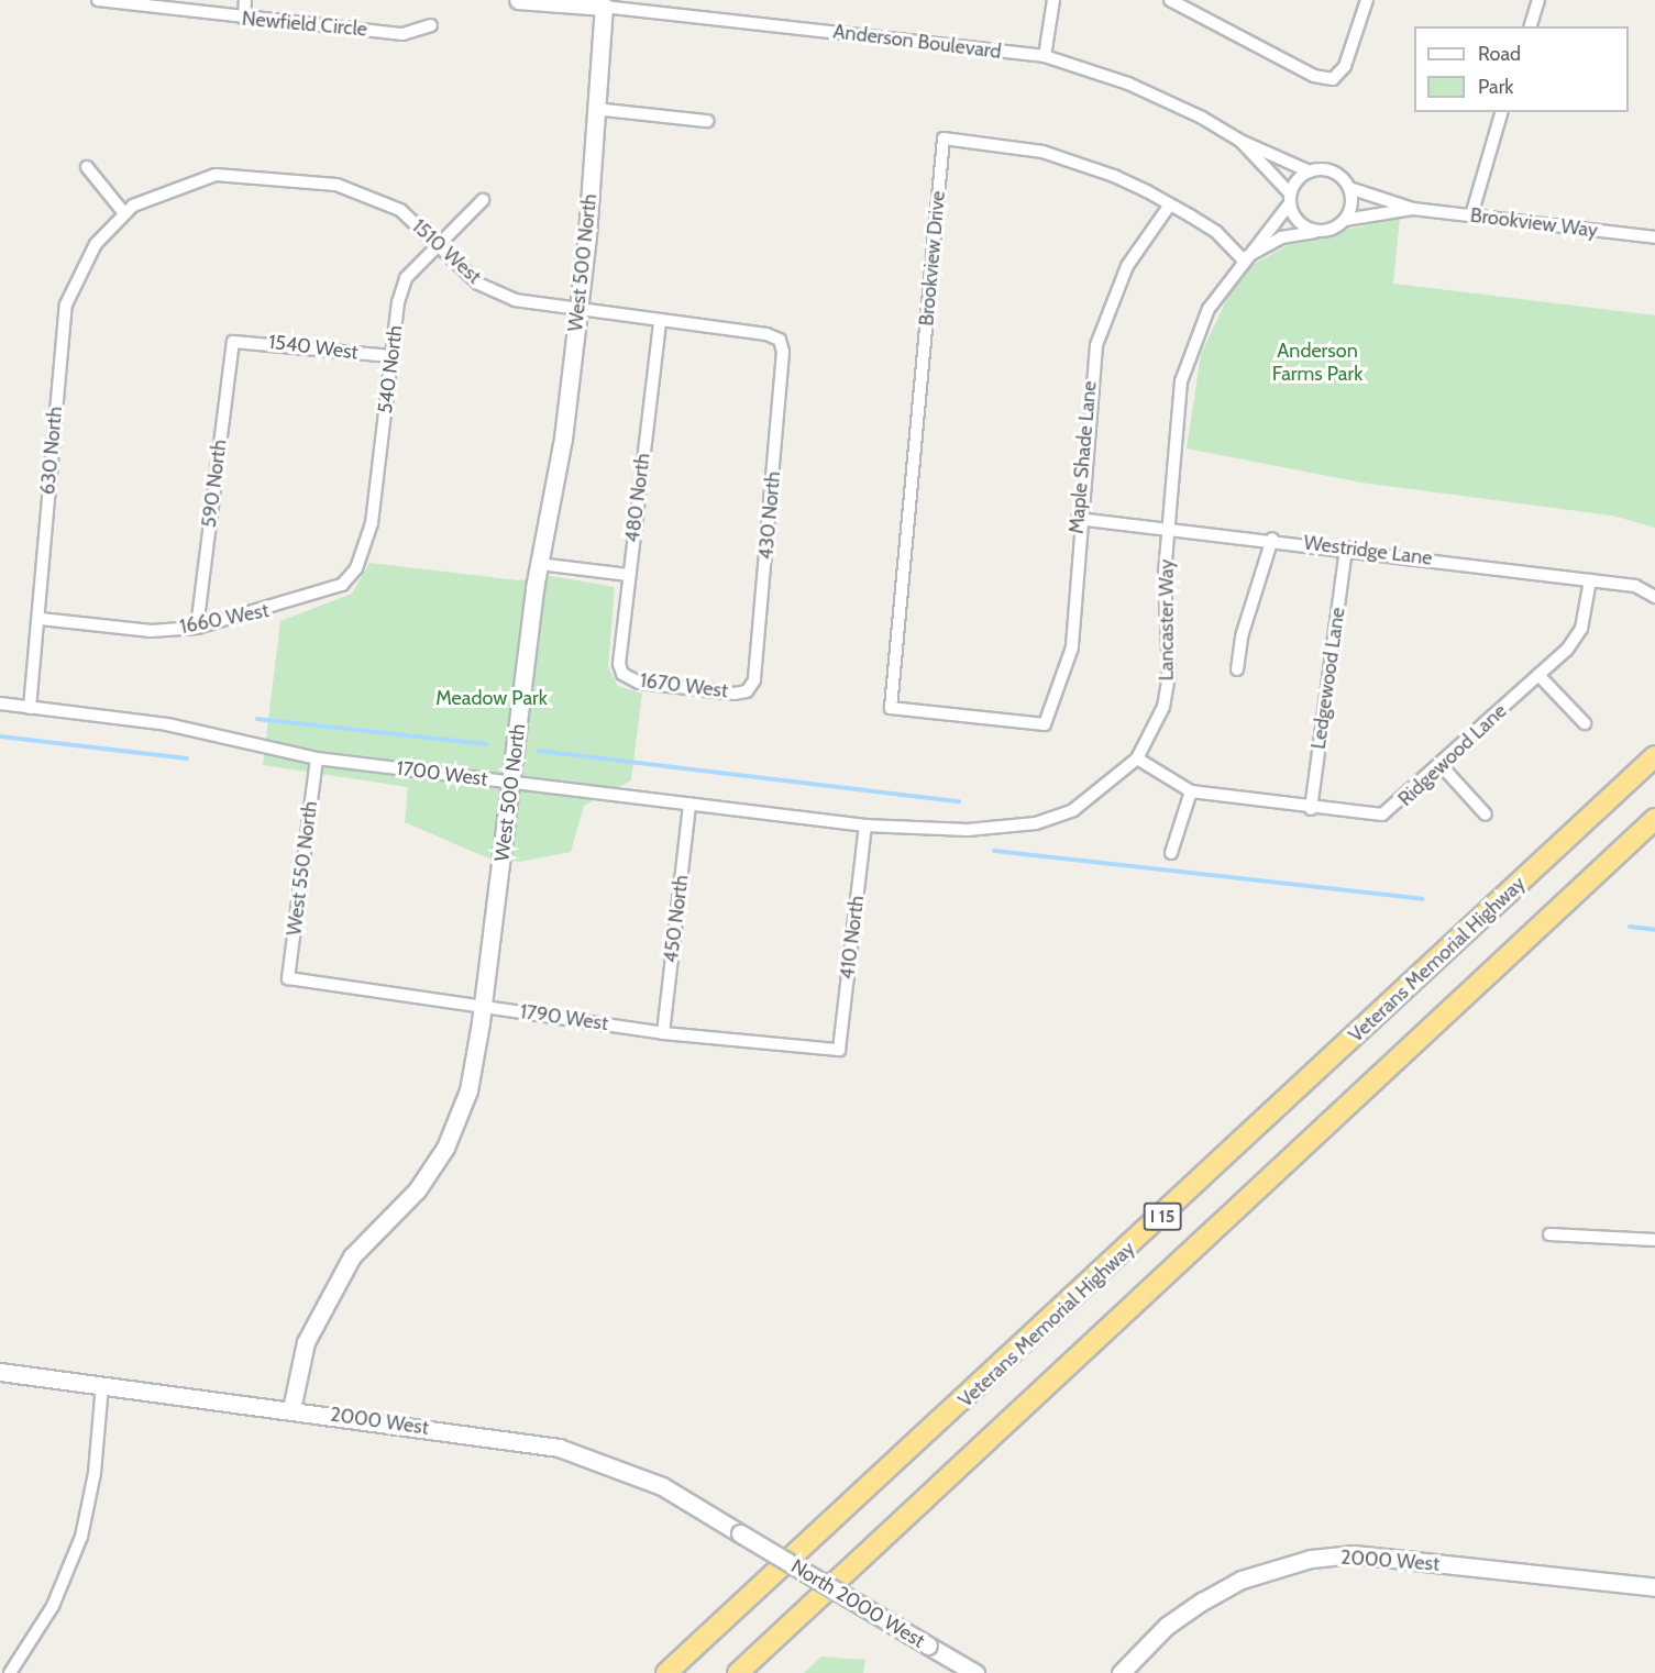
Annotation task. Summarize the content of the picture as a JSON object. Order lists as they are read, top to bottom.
{
  "streets": {
    "highway": ["Veterans Memorial Highway", "I 15"],
    "street": [
      "Newfield Circle",
      "Anderson Boulevard",
      "Brookview Way",
      "1510 West",
      "Brookview Drive",
      "West 500 North",
      "1540 West",
      "540 North",
      "630 North",
      "Maple Shade Lane",
      "590 North",
      "480 North",
      "430 North",
      "Westridge Lane",
      "1660 West",
      "Lancaster Way",
      "Ledgewood Lane",
      "1670 West",
      "Ridgewood Lane",
      "1700 West",
      "West 550 North",
      "450 North",
      "410 North",
      "1790 West",
      "2000 West",
      "North 2000 West"
    ]
  },
  "crossings": [
    ["Anderson Boulevard", "Brookview Way"],
    ["Anderson Boulevard", "West 500 North"],
    ["Anderson Boulevard", "Lancaster Way"],
    ["Brookview Way", "Lancaster Way"],
    ["1510 West", "West 500 North"],
    ["1510 West", "540 North"],
    ["1510 West", "630 North"],
    ["1510 West", "480 North"],
    ["1510 West", "430 North"],
    ["Brookview Drive", "Maple Shade Lane"],
    ["Brookview Drive", "Lancaster Way"],
    ["West 500 North", "1700 West"],
    ["West 500 North", "1790 West"],
    ["West 500 North", "2000 West"],
    ["1540 West", "540 North"],
    ["1540 West", "590 North"],
    ["540 North", "1660 West"],
    ["630 North", "1660 West"],
    ["630 North", "1700 West"],
    ["Maple Shade Lane", "Westridge Lane"],
    ["590 North", "1660 West"],
    ["480 North", "1670 West"],
    ["430 North", "1670 West"],
    ["Westridge Lane", "Lancaster Way"],
    ["Westridge Lane", "Ledgewood Lane"],
    ["Westridge Lane", "Ridgewood Lane"],
    ["Lancaster Way", "Ridgewood Lane"],
    ["Lancaster Way", "1700 West"],
    ["Ledgewood Lane", "Ridgewood Lane"],
    ["1700 West", "West 550 North"],
    ["1700 West", "450 North"],
    ["1700 West", "410 North"],
    ["West 550 North", "1790 West"],
    ["450 North", "1790 West"],
    ["410 North", "1790 West"],
    ["2000 West", "North 2000 West"]
  ],
  "parks": ["Anderson Farms Park", "Meadow Park"],
  "legend": ["Road", "Park"]
}
